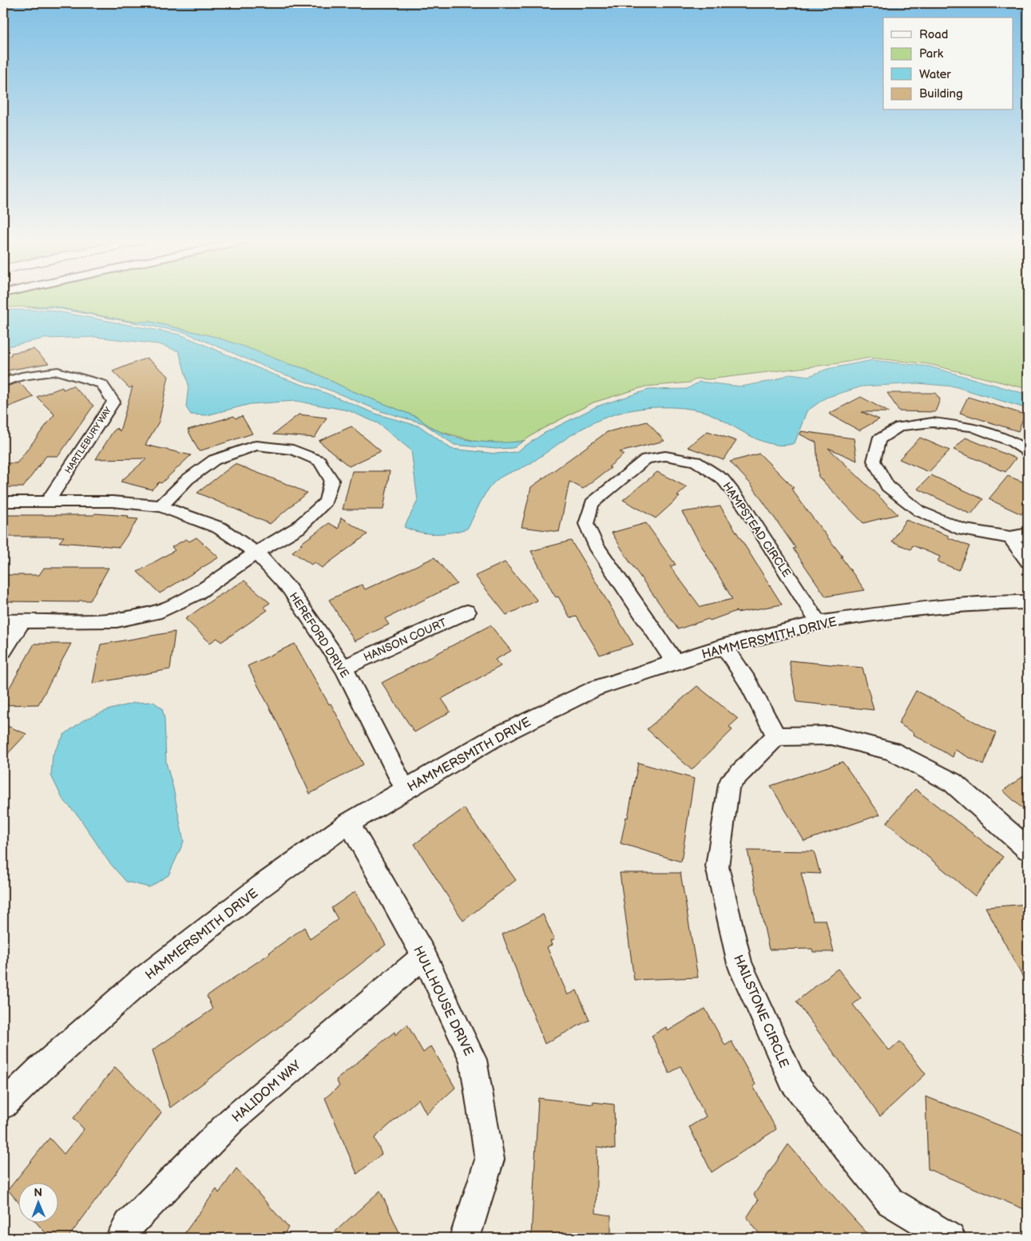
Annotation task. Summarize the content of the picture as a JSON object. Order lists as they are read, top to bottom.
{
  "streets": {
    "street": [
      "HARTLEBURY WAY",
      "HAMPSTEAD CIRCLE",
      "HEREFORD DRIVE",
      "HAMMERSMITH DRIVE",
      "HANSON COURT",
      "HULLHOUSE DRIVE",
      "HAILSTONE CIRCLE",
      "HALIDOM WAY"
    ]
  },
  "crossings": [
    ["HARTLEBURY WAY", "HEREFORD DRIVE"],
    ["HAMPSTEAD CIRCLE", "HAMMERSMITH DRIVE"],
    ["HEREFORD DRIVE", "HAMMERSMITH DRIVE"],
    ["HEREFORD DRIVE", "HANSON COURT"],
    ["HAMMERSMITH DRIVE", "HULLHOUSE DRIVE"],
    ["HULLHOUSE DRIVE", "HALIDOM WAY"]
  ],
  "legend": [
    "Road",
    "Park",
    "Water",
    "Building"
  ],
  "north": "top"
}
